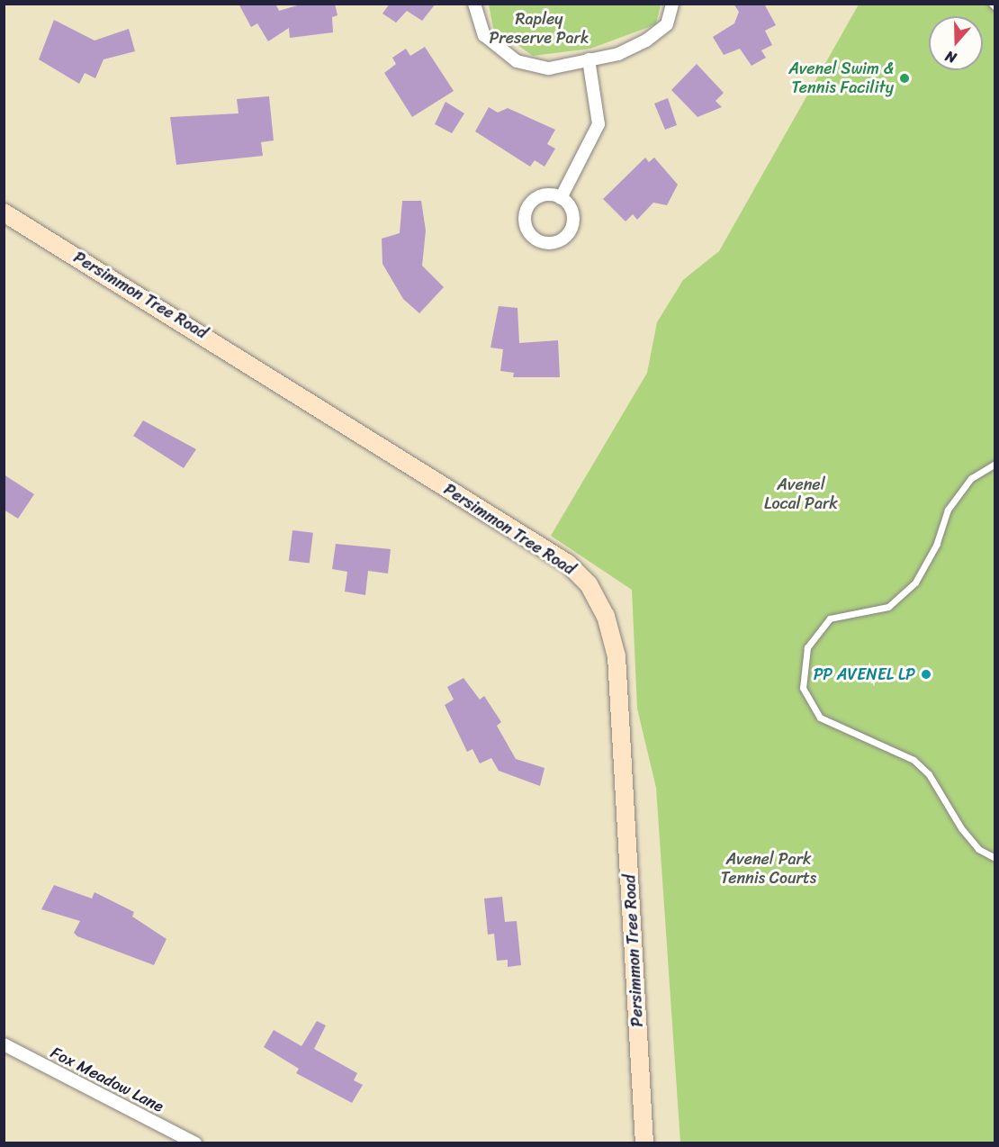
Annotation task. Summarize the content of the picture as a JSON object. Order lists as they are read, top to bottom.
{
  "streets": {
    "main road": ["Persimmon Tree Road"],
    "street": ["Fox Meadow Lane"]
  },
  "parks": ["Rapley Preserve Park", "Avenel Local Park", "Avenel Park Tennis Courts"],
  "places": ["Avenel Swim & Tennis Facility", "PP AVENEL LP"],
  "north": "bottom"
}
